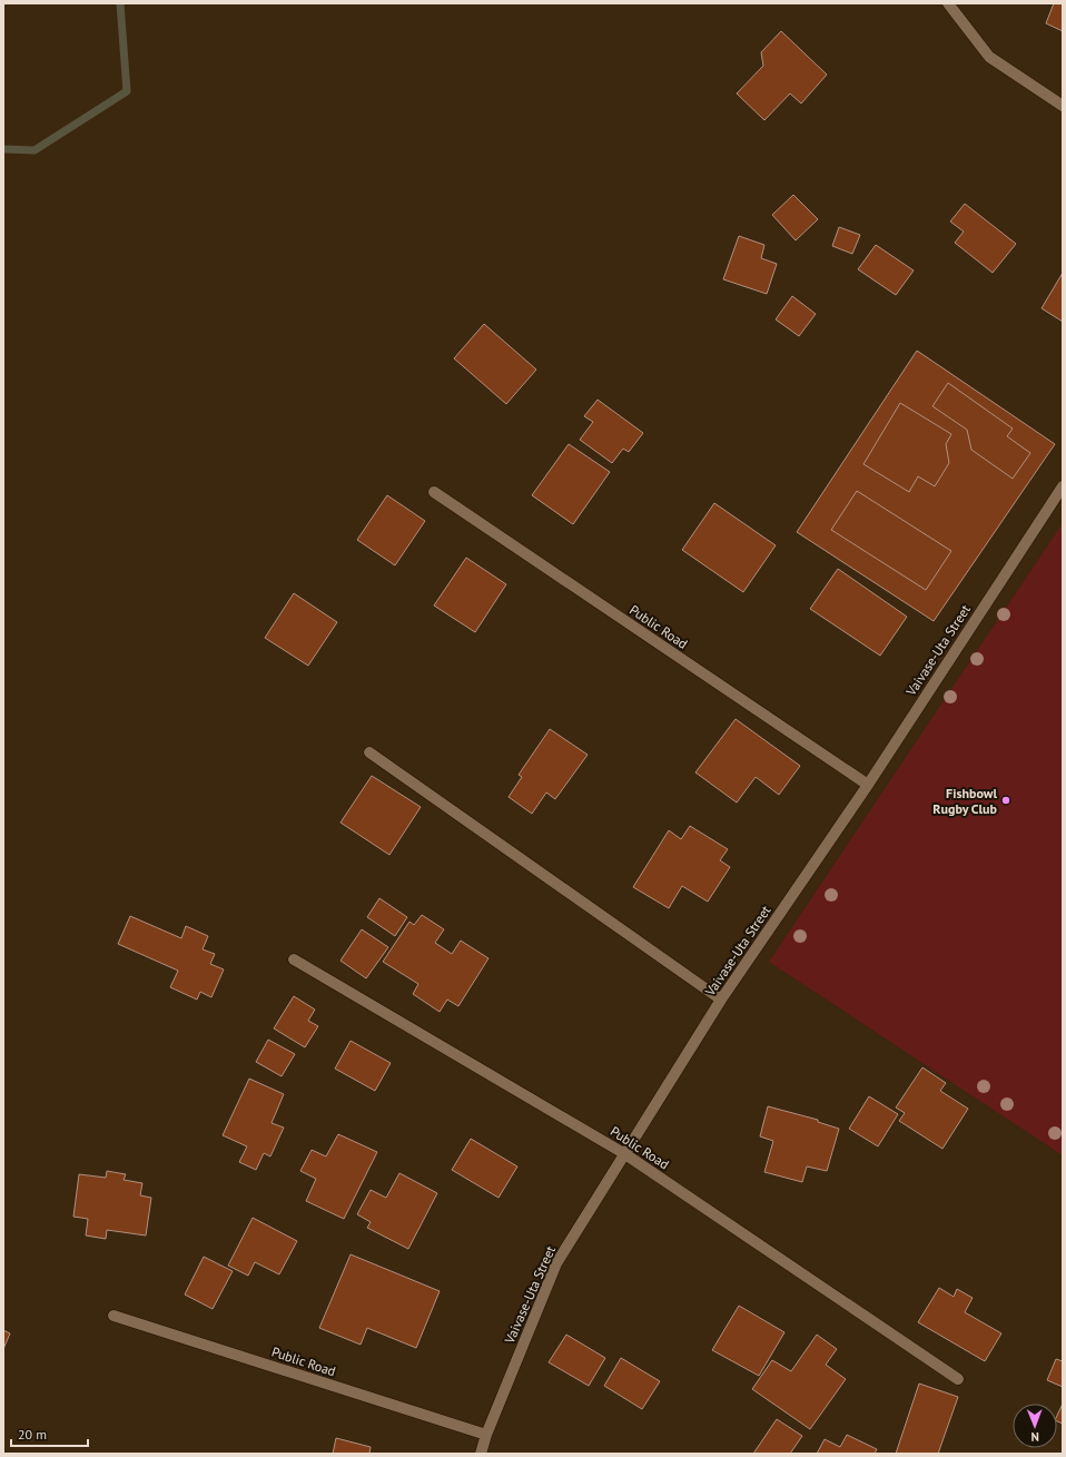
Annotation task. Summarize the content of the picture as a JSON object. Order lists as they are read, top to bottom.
{
  "streets": {
    "street": ["Public Road", "Vaivase-Uta Street"]
  },
  "crossings": [
    ["Public Road", "Vaivase-Uta Street"]
  ],
  "places": ["Fishbowl Rugby Club"],
  "scale_bar": "20 m",
  "north": "bottom"
}
